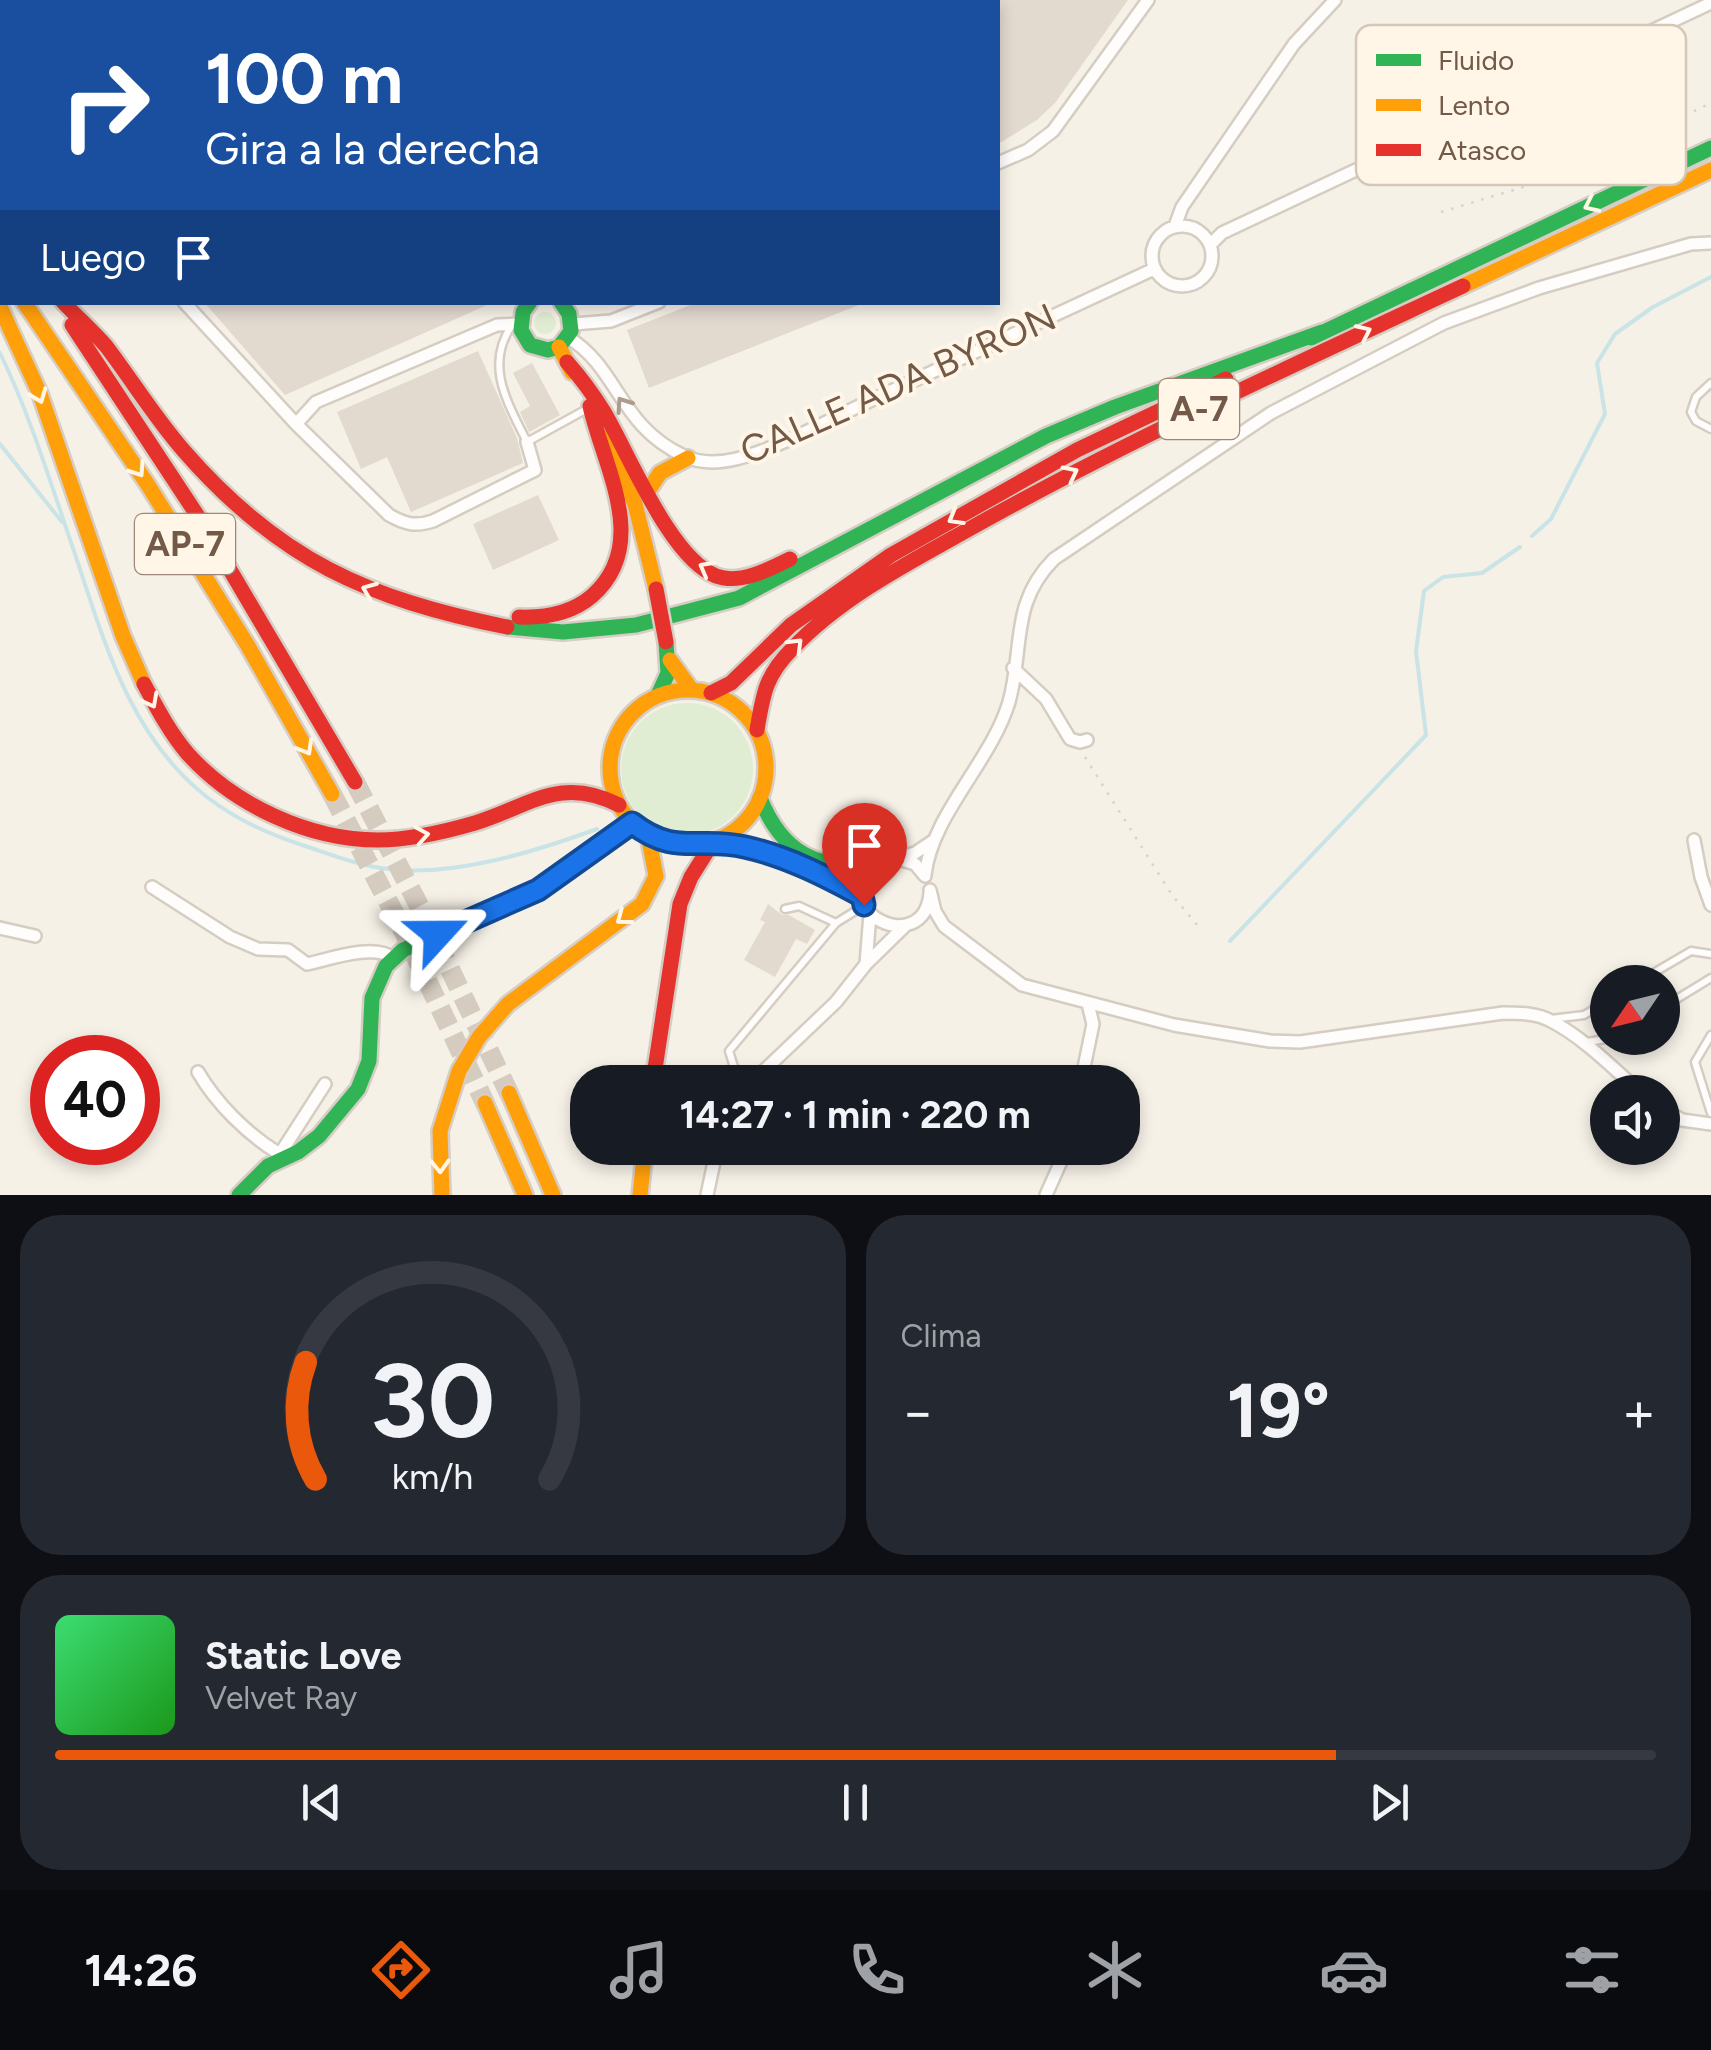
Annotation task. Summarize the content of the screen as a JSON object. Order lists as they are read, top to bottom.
{
  "streets": {
    "main road": ["A-7", "AP-7"],
    "street": ["CALLE ADA BYRON"]
  },
  "legend": ["Fluido", "Lento", "Atasco"],
  "north": "bottom left",
  "page": {
    "turn": ["100 m", "Gira a la derecha"],
    "then": "Luego",
    "limit": "40",
    "trip": "14:27 · 1 min · 220 m",
    "tile": "Clima",
    "heat": ["−", "19°", "+"],
    "song": ["Static Love", "Velvet Ray"],
    "tabs": "14:26",
    "gauge": ["30", "km/h"]
  }
}
